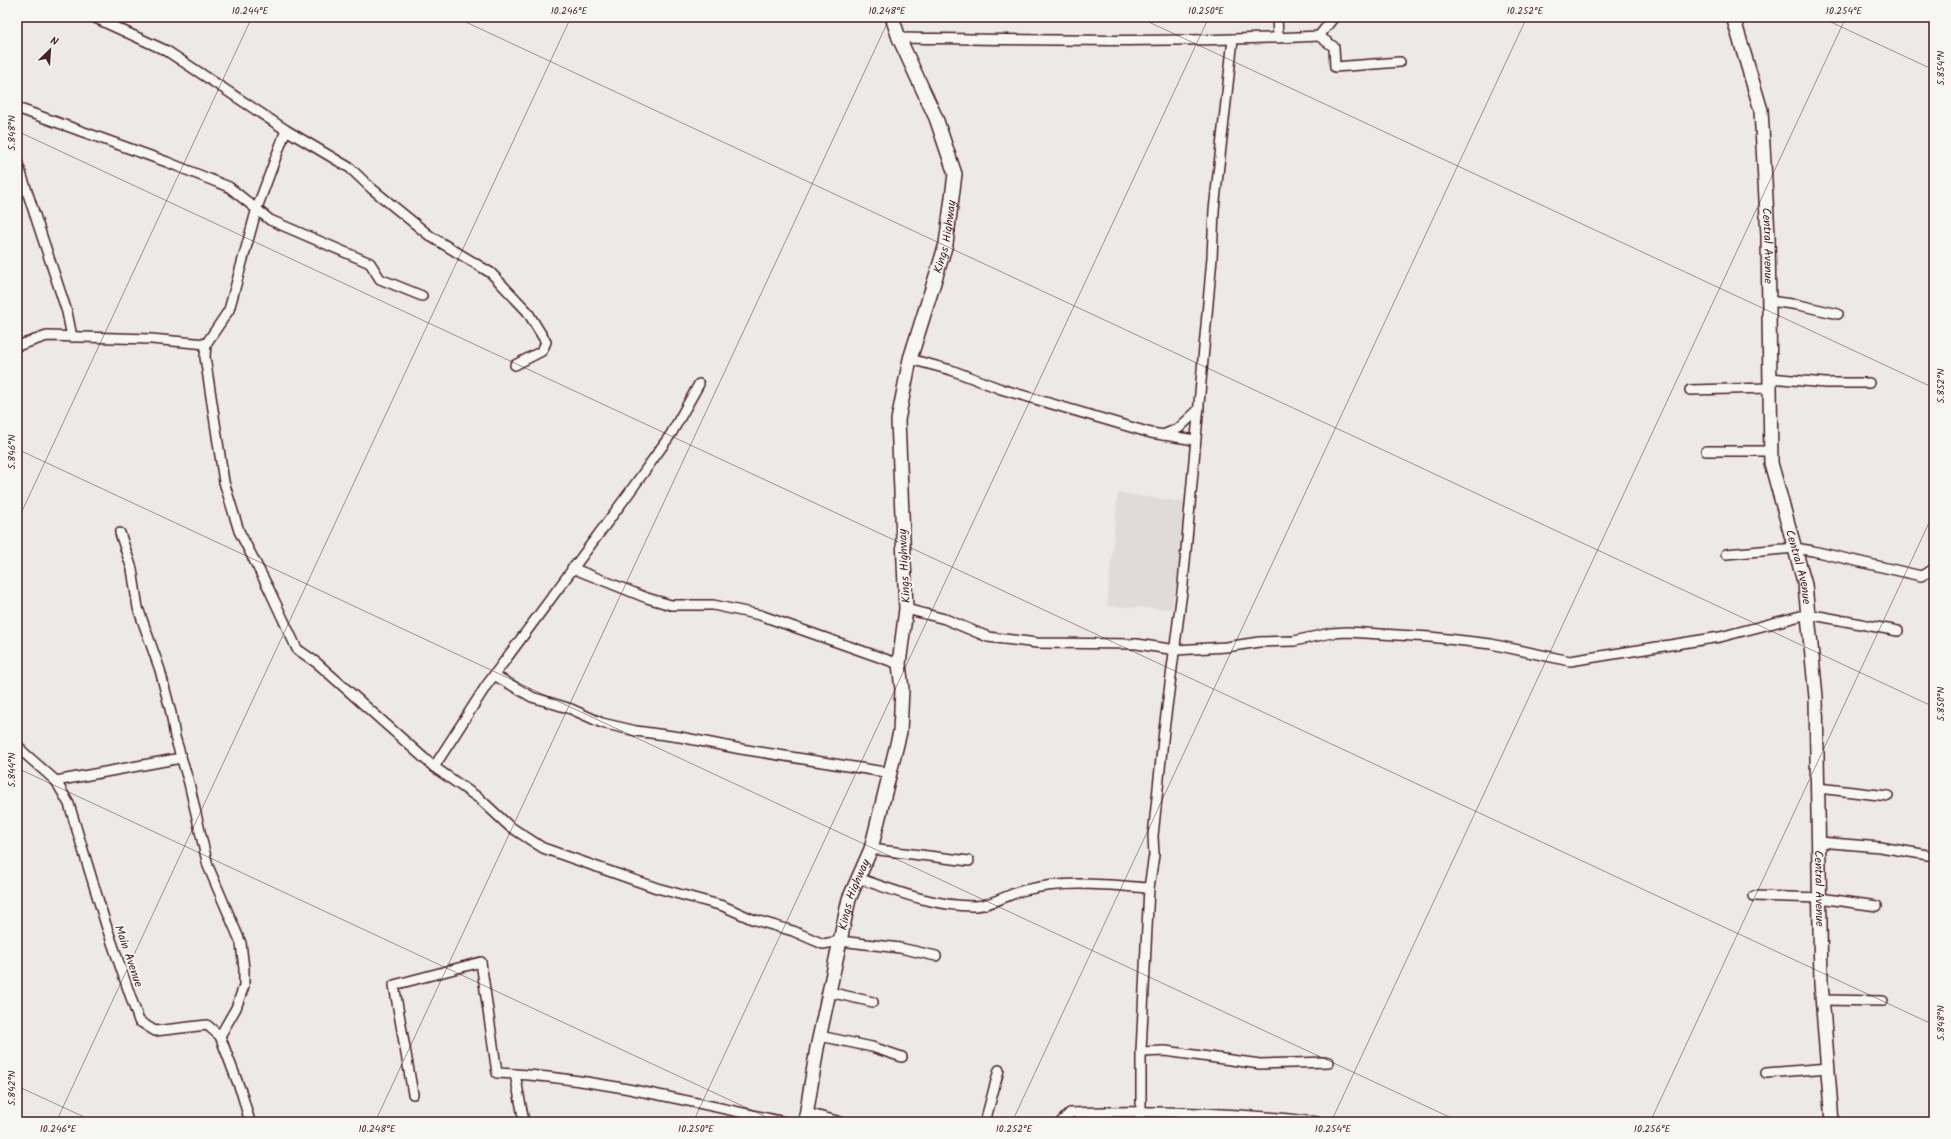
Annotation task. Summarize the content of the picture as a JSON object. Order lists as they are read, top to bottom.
{
  "streets": {
    "street": ["Kings Highway", "Central Avenue", "Main Avenue"]
  },
  "north": "top right",
  "coordinates": [
    "10.244°E",
    "10.246°E",
    "10.248°E",
    "10.250°E",
    "10.252°E",
    "10.254°E",
    "5.854°N",
    "5.848°N",
    "5.852°N",
    "5.846°N",
    "5.850°N",
    "5.844°N",
    "5.842°N",
    "10.256°E"
  ]
}
